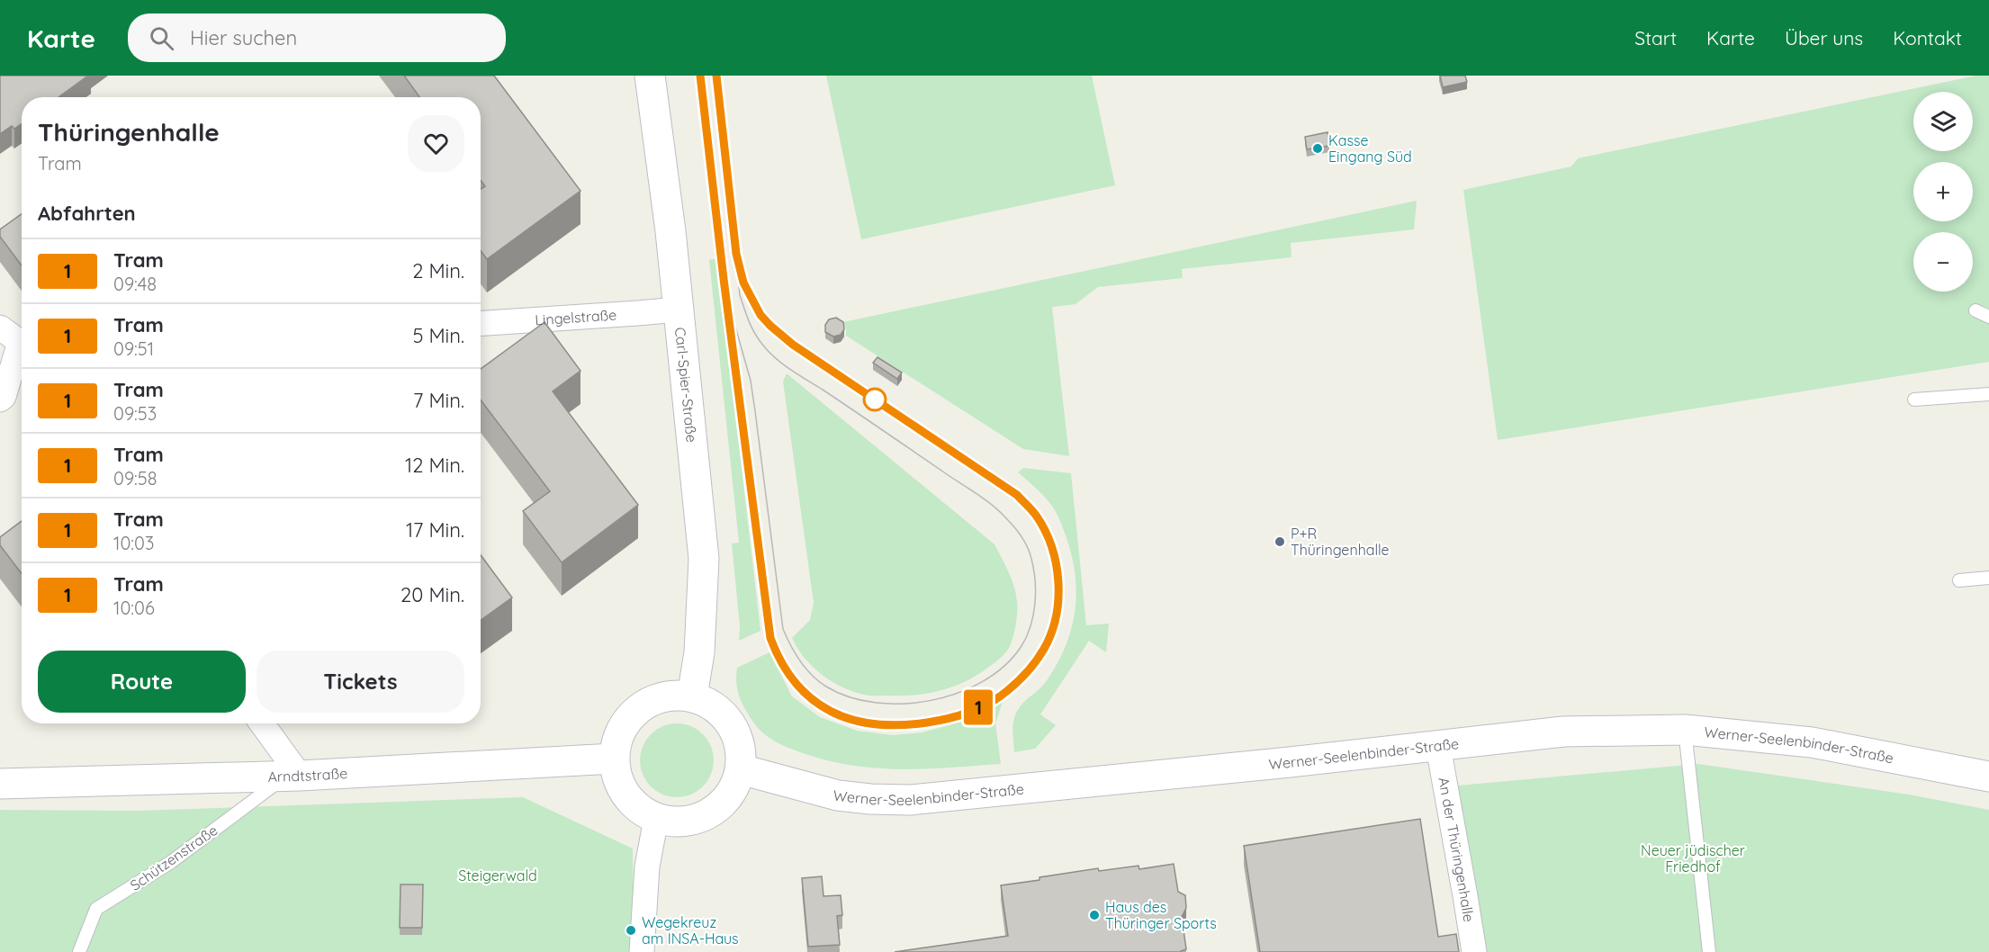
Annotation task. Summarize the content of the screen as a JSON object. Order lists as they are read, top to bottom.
{
  "streets": {
    "street": [
      "Lingelstraße",
      "Carl-Spier-Straße",
      "Werner-Seelenbinder-Straße",
      "Arndtstraße",
      "An der Thüringenhalle"
    ],
    "lane": ["Schützenstraße"]
  },
  "crossings": [
    ["Lingelstraße", "Carl-Spier-Straße"],
    ["Carl-Spier-Straße", "Werner-Seelenbinder-Straße"],
    ["Carl-Spier-Straße", "Arndtstraße"],
    ["Werner-Seelenbinder-Straße", "Arndtstraße"],
    ["Werner-Seelenbinder-Straße", "An der Thüringenhalle"],
    ["Arndtstraße", "Schützenstraße"]
  ],
  "parks": ["Neuer jüdischer Friedhof", "Steigerwald"],
  "places": [
    "Kasse Eingang Süd",
    "P+R Thüringenhalle",
    "Haus des Thüringer Sports",
    "Wegekreuz am INSA-Haus"
  ],
  "lines": ["tram line 1"],
  "page": {
    "header": "Karte",
    "search": "Hier suchen",
    "nav": [
      "Start",
      "Karte",
      "Über uns",
      "Kontakt"
    ],
    "on_map": "1",
    "map_buttons": ["+", "−"],
    "heading": [
      ["Thüringenhalle", "Tram"],
      "Abfahrten"
    ],
    "list": [
      {
        "mark": "1",
        "name": "Tram",
        "note": "09:48",
        "value": "2 Min."
      },
      {
        "mark": "1",
        "name": "Tram",
        "note": "09:51",
        "value": "5 Min."
      },
      {
        "mark": "1",
        "name": "Tram",
        "note": "09:53",
        "value": "7 Min."
      },
      {
        "mark": "1",
        "name": "Tram",
        "note": "09:58",
        "value": "12 Min."
      },
      {
        "mark": "1",
        "name": "Tram",
        "note": "10:03",
        "value": "17 Min."
      },
      {
        "mark": "1",
        "name": "Tram",
        "note": "10:06",
        "value": "20 Min."
      }
    ],
    "buttons": ["Route", "Tickets"]
  }
}
